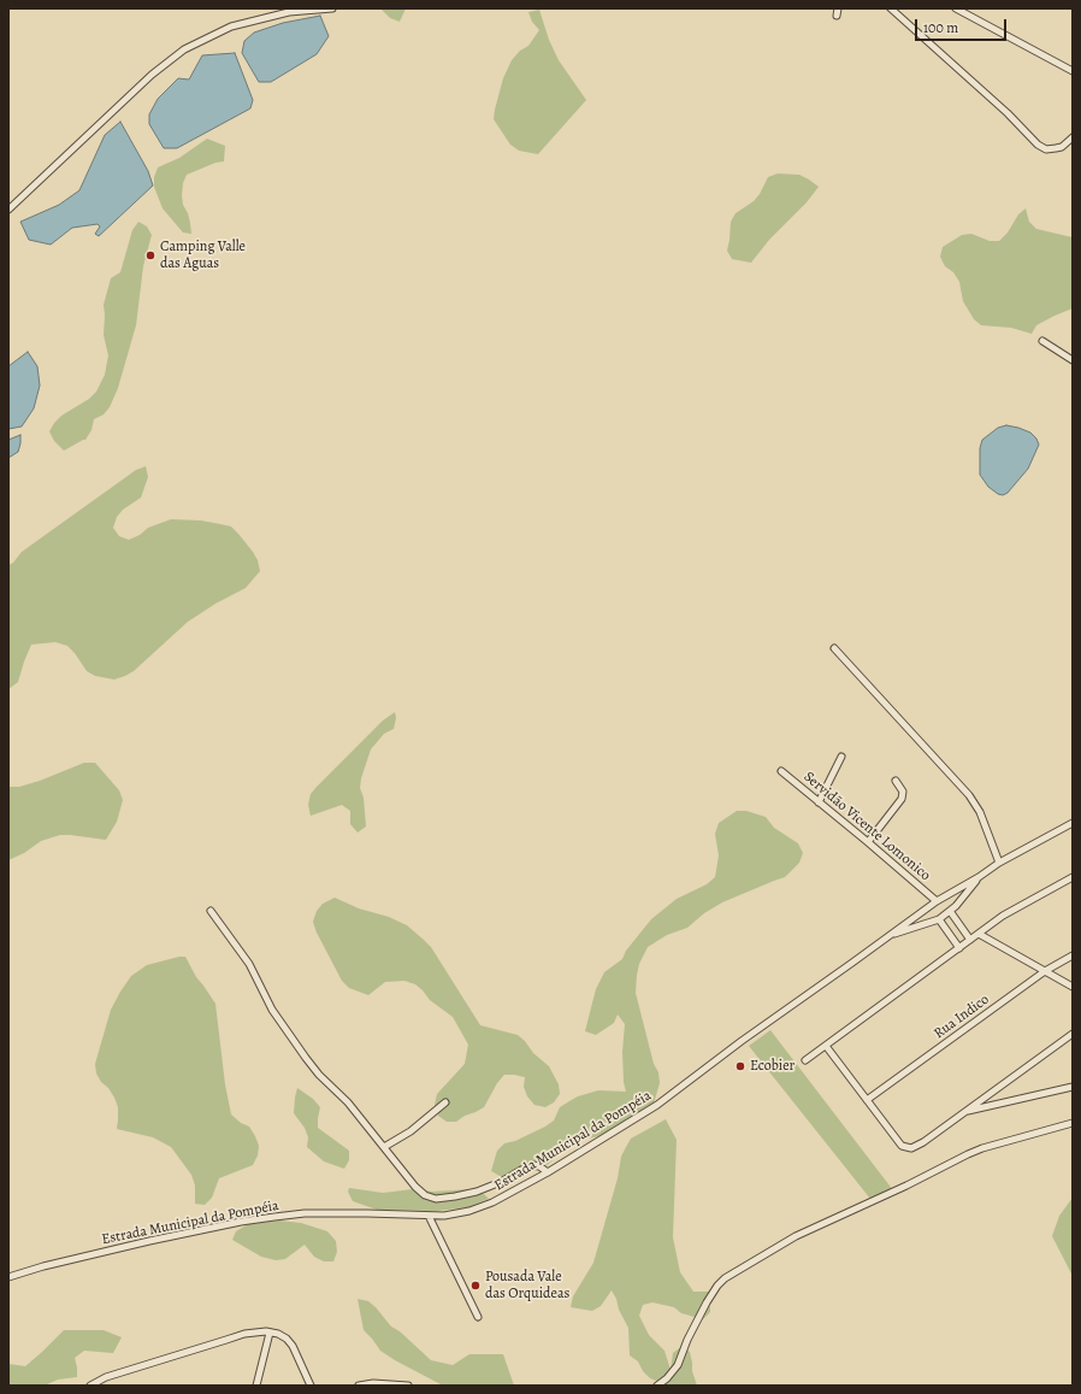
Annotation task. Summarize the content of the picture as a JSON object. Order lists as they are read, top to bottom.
{
  "streets": {
    "street": ["Servidão Vicente Lomonico", "Rua Indico", "Estrada Municipal da Pompéia"]
  },
  "crossings": [
    ["Servidão Vicente Lomonico", "Estrada Municipal da Pompéia"]
  ],
  "places": ["Camping Valle das Aguas", "Ecobier", "Pousada Vale das Orquideas"],
  "scale_bar": "100 m"
}
